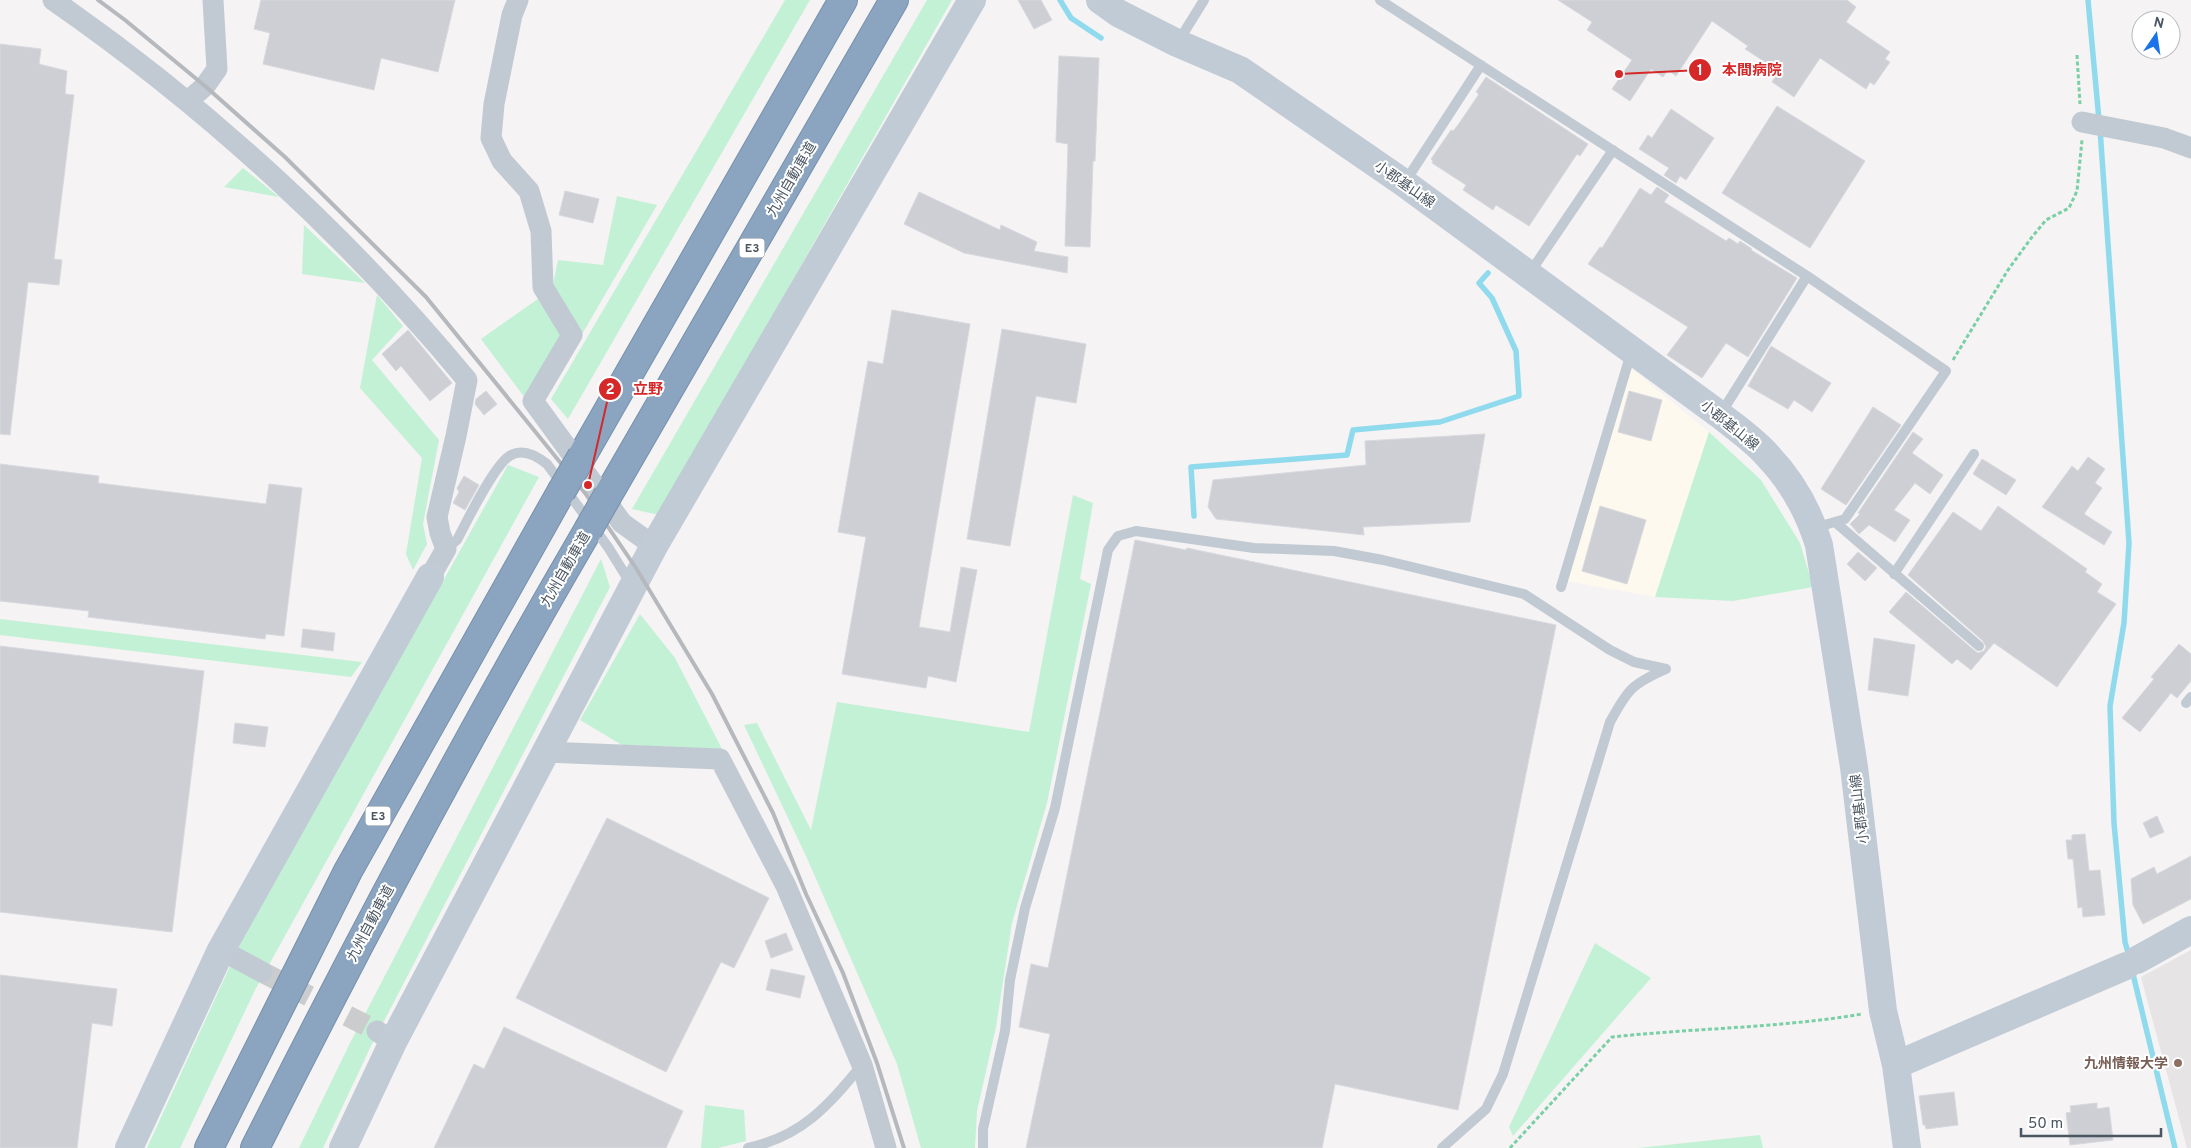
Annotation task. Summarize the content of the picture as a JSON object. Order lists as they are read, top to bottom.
{
  "streets": {
    "highway": ["九州自動車道", "E3"],
    "street": ["小郡基山線"]
  },
  "places": ["本間病院", "立野", "九州情報大学"],
  "scale_bar": "50 m",
  "north": "top"
}
